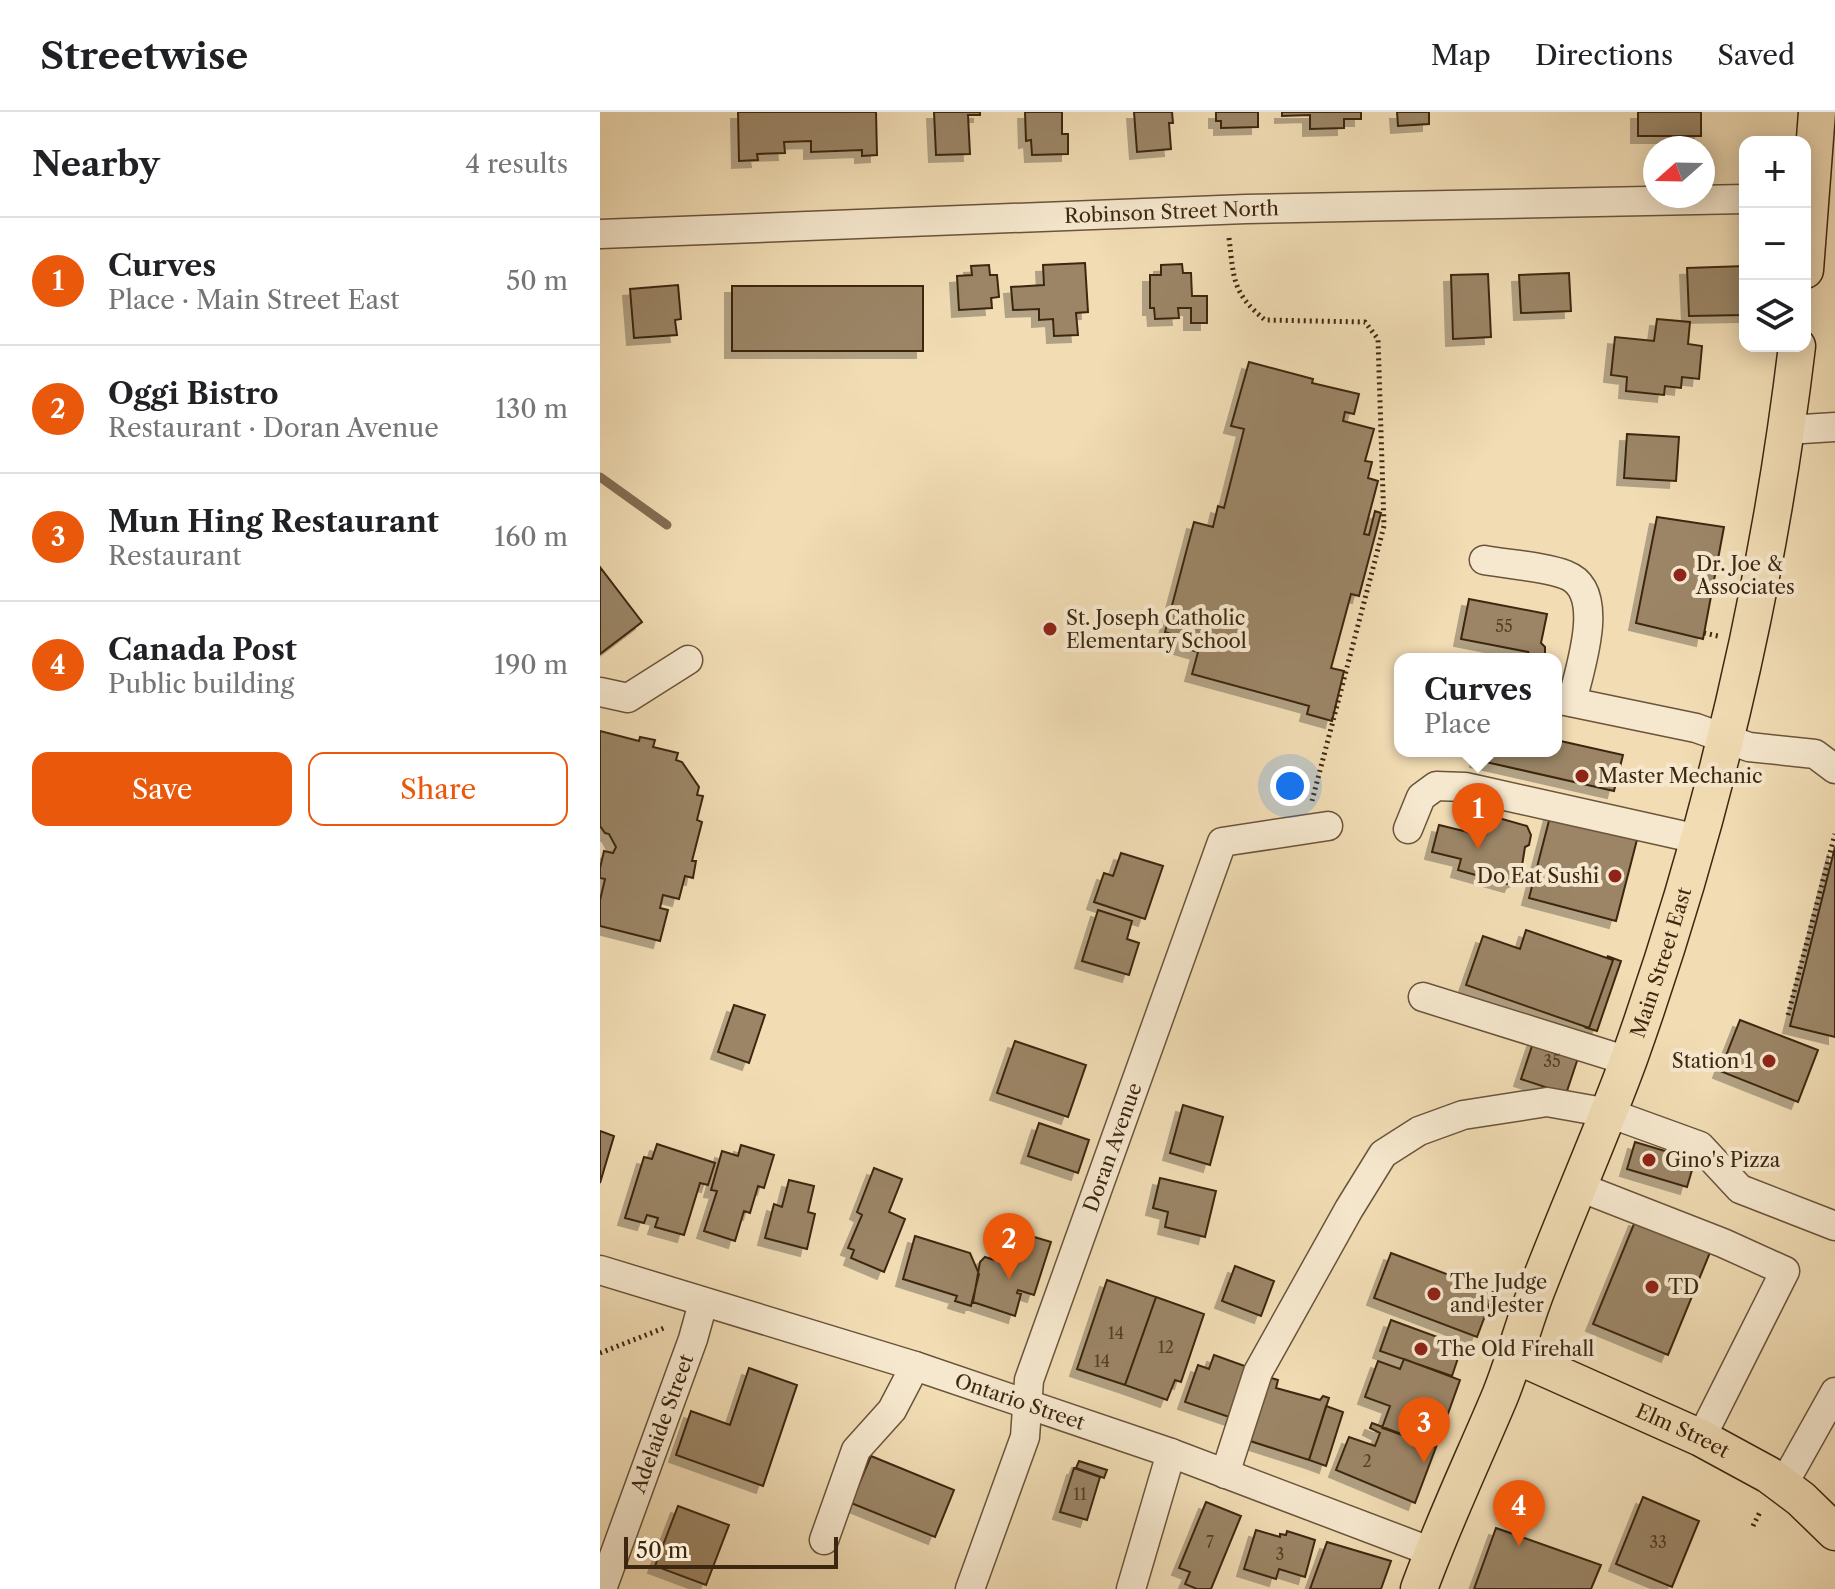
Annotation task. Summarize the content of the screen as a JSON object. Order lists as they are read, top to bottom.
{
  "streets": {
    "main road": ["Main Street East", "Elm Street"],
    "street": [
      "Robinson Street North",
      "Doran Avenue",
      "Ontario Street",
      "Adelaide Street"
    ]
  },
  "crossings": [
    ["Main Street East", "Ontario Street"],
    ["Main Street East", "Elm Street"],
    ["Doran Avenue", "Ontario Street"],
    ["Ontario Street", "Adelaide Street"]
  ],
  "places": [
    "Dr. Joe & Associates",
    "St. Joseph Catholic Elementary School",
    "Master Mechanic",
    "Do Eat Sushi",
    "Station 1",
    "Gino's Pizza",
    "TD",
    "The Judge and Jester",
    "The Old Firehall"
  ],
  "house_numbers": [
    "55",
    "35",
    "14",
    "12",
    "14",
    "2",
    "11",
    "7",
    "33",
    "3"
  ],
  "scale_bar": "50 m",
  "north": "left",
  "page": {
    "header": "Streetwise",
    "nav": ["Map", "Directions", "Saved"],
    "heading": ["Nearby", "4 results"],
    "map_buttons": ["+", "−"],
    "list": [
      {
        "mark": "1",
        "name": "Curves",
        "note": "Place · Main Street East",
        "value": "50 m"
      },
      {
        "mark": "2",
        "name": "Oggi Bistro",
        "note": "Restaurant · Doran Avenue",
        "value": "130 m"
      },
      {
        "mark": "3",
        "name": "Mun Hing Restaurant",
        "note": "Restaurant",
        "value": "160 m"
      },
      {
        "mark": "4",
        "name": "Canada Post",
        "note": "Public building",
        "value": "190 m"
      }
    ],
    "popup": ["Curves", "Place"],
    "buttons": ["Save", "Share"],
    "pins": [
      "1",
      "2",
      "3",
      "4"
    ],
    "scale": "50 m"
  }
}
